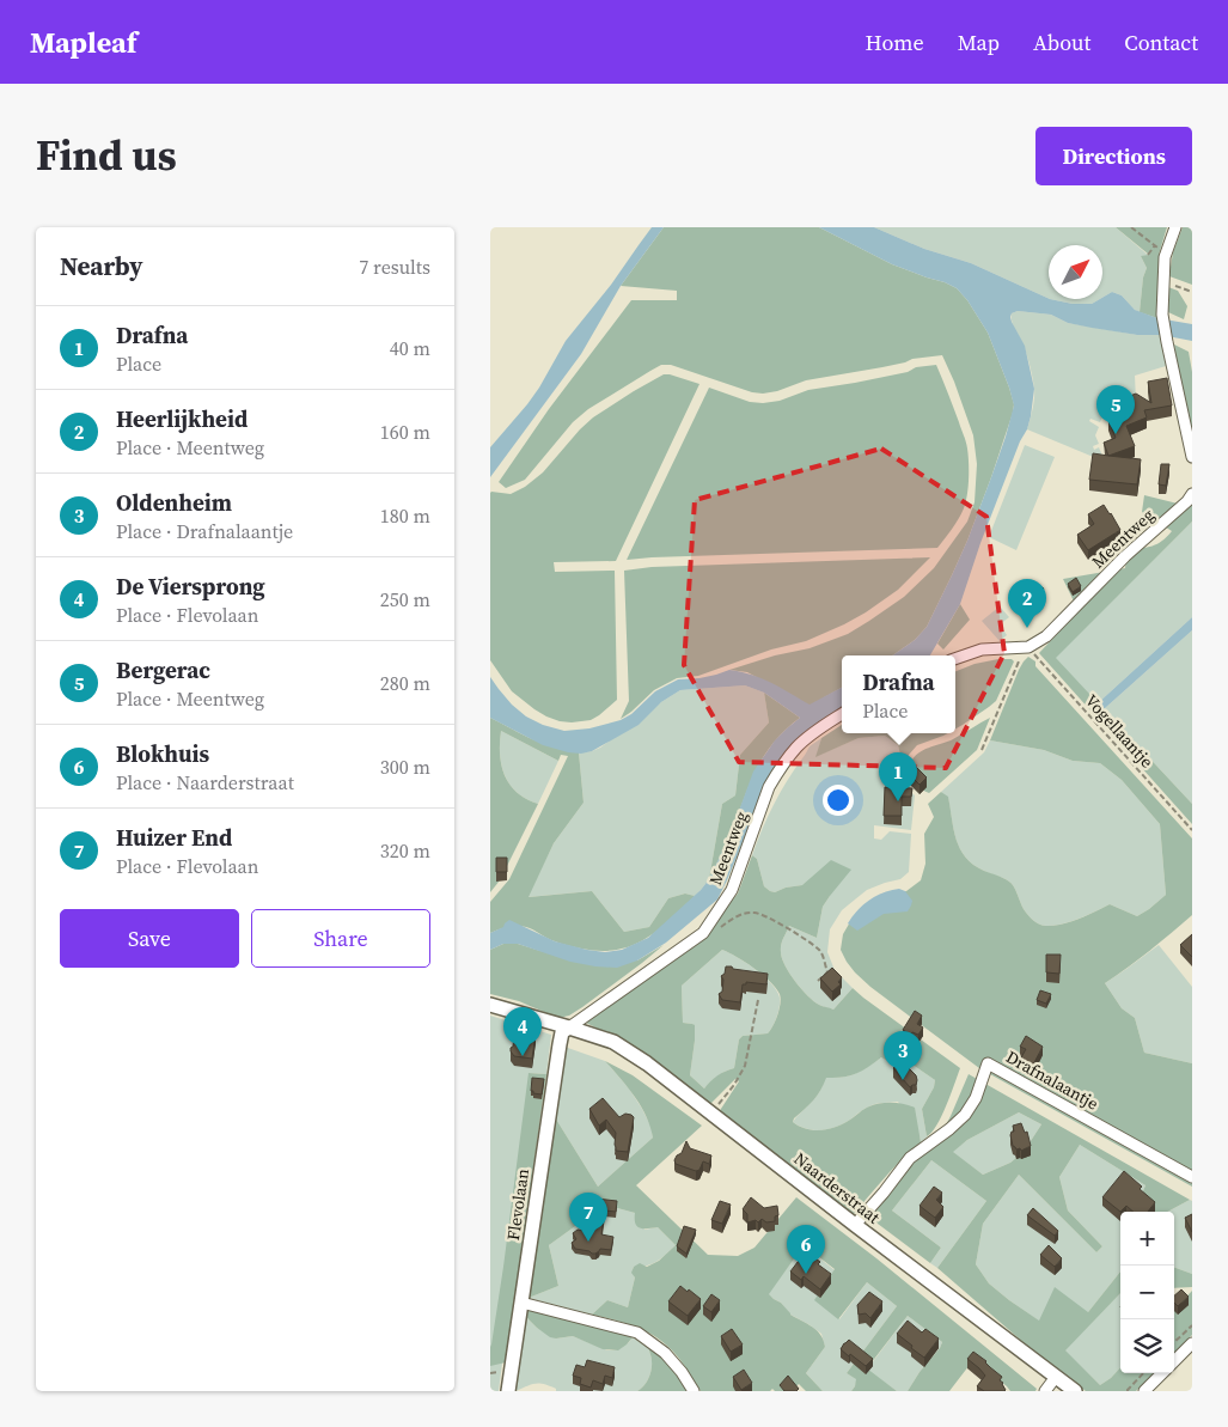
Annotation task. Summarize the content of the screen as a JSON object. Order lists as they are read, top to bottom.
{
  "streets": {
    "street": [
      "Meentweg",
      "Drafnalaantje",
      "Naarderstraat",
      "Flevolaan"
    ],
    "path": ["Vogellaantje"]
  },
  "crossings": [
    ["Meentweg", "Vogellaantje"],
    ["Meentweg", "Naarderstraat"],
    ["Meentweg", "Flevolaan"],
    ["Drafnalaantje", "Naarderstraat"],
    ["Naarderstraat", "Flevolaan"]
  ],
  "north": "top right",
  "page": {
    "header": "Mapleaf",
    "nav": [
      "Home",
      "Map",
      "About",
      "Contact"
    ],
    "title": "Find us",
    "buttons": [
      "Directions",
      ["Save", "Share"]
    ],
    "heading": ["Nearby", "7 results"],
    "list": [
      {
        "mark": "1",
        "name": "Drafna",
        "note": "Place",
        "value": "40 m"
      },
      {
        "mark": "2",
        "name": "Heerlijkheid",
        "note": "Place · Meentweg",
        "value": "160 m"
      },
      {
        "mark": "3",
        "name": "Oldenheim",
        "note": "Place · Drafnalaantje",
        "value": "180 m"
      },
      {
        "mark": "4",
        "name": "De Viersprong",
        "note": "Place · Flevolaan",
        "value": "250 m"
      },
      {
        "mark": "5",
        "name": "Bergerac",
        "note": "Place · Meentweg",
        "value": "280 m"
      },
      {
        "mark": "6",
        "name": "Blokhuis",
        "note": "Place · Naarderstraat",
        "value": "300 m"
      },
      {
        "mark": "7",
        "name": "Huizer End",
        "note": "Place · Flevolaan",
        "value": "320 m"
      }
    ],
    "pins": [
      "5",
      "2",
      "1",
      "4",
      "3",
      "7",
      "6"
    ],
    "popup": ["Drafna", "Place"],
    "map_buttons": ["+", "−"]
  }
}
